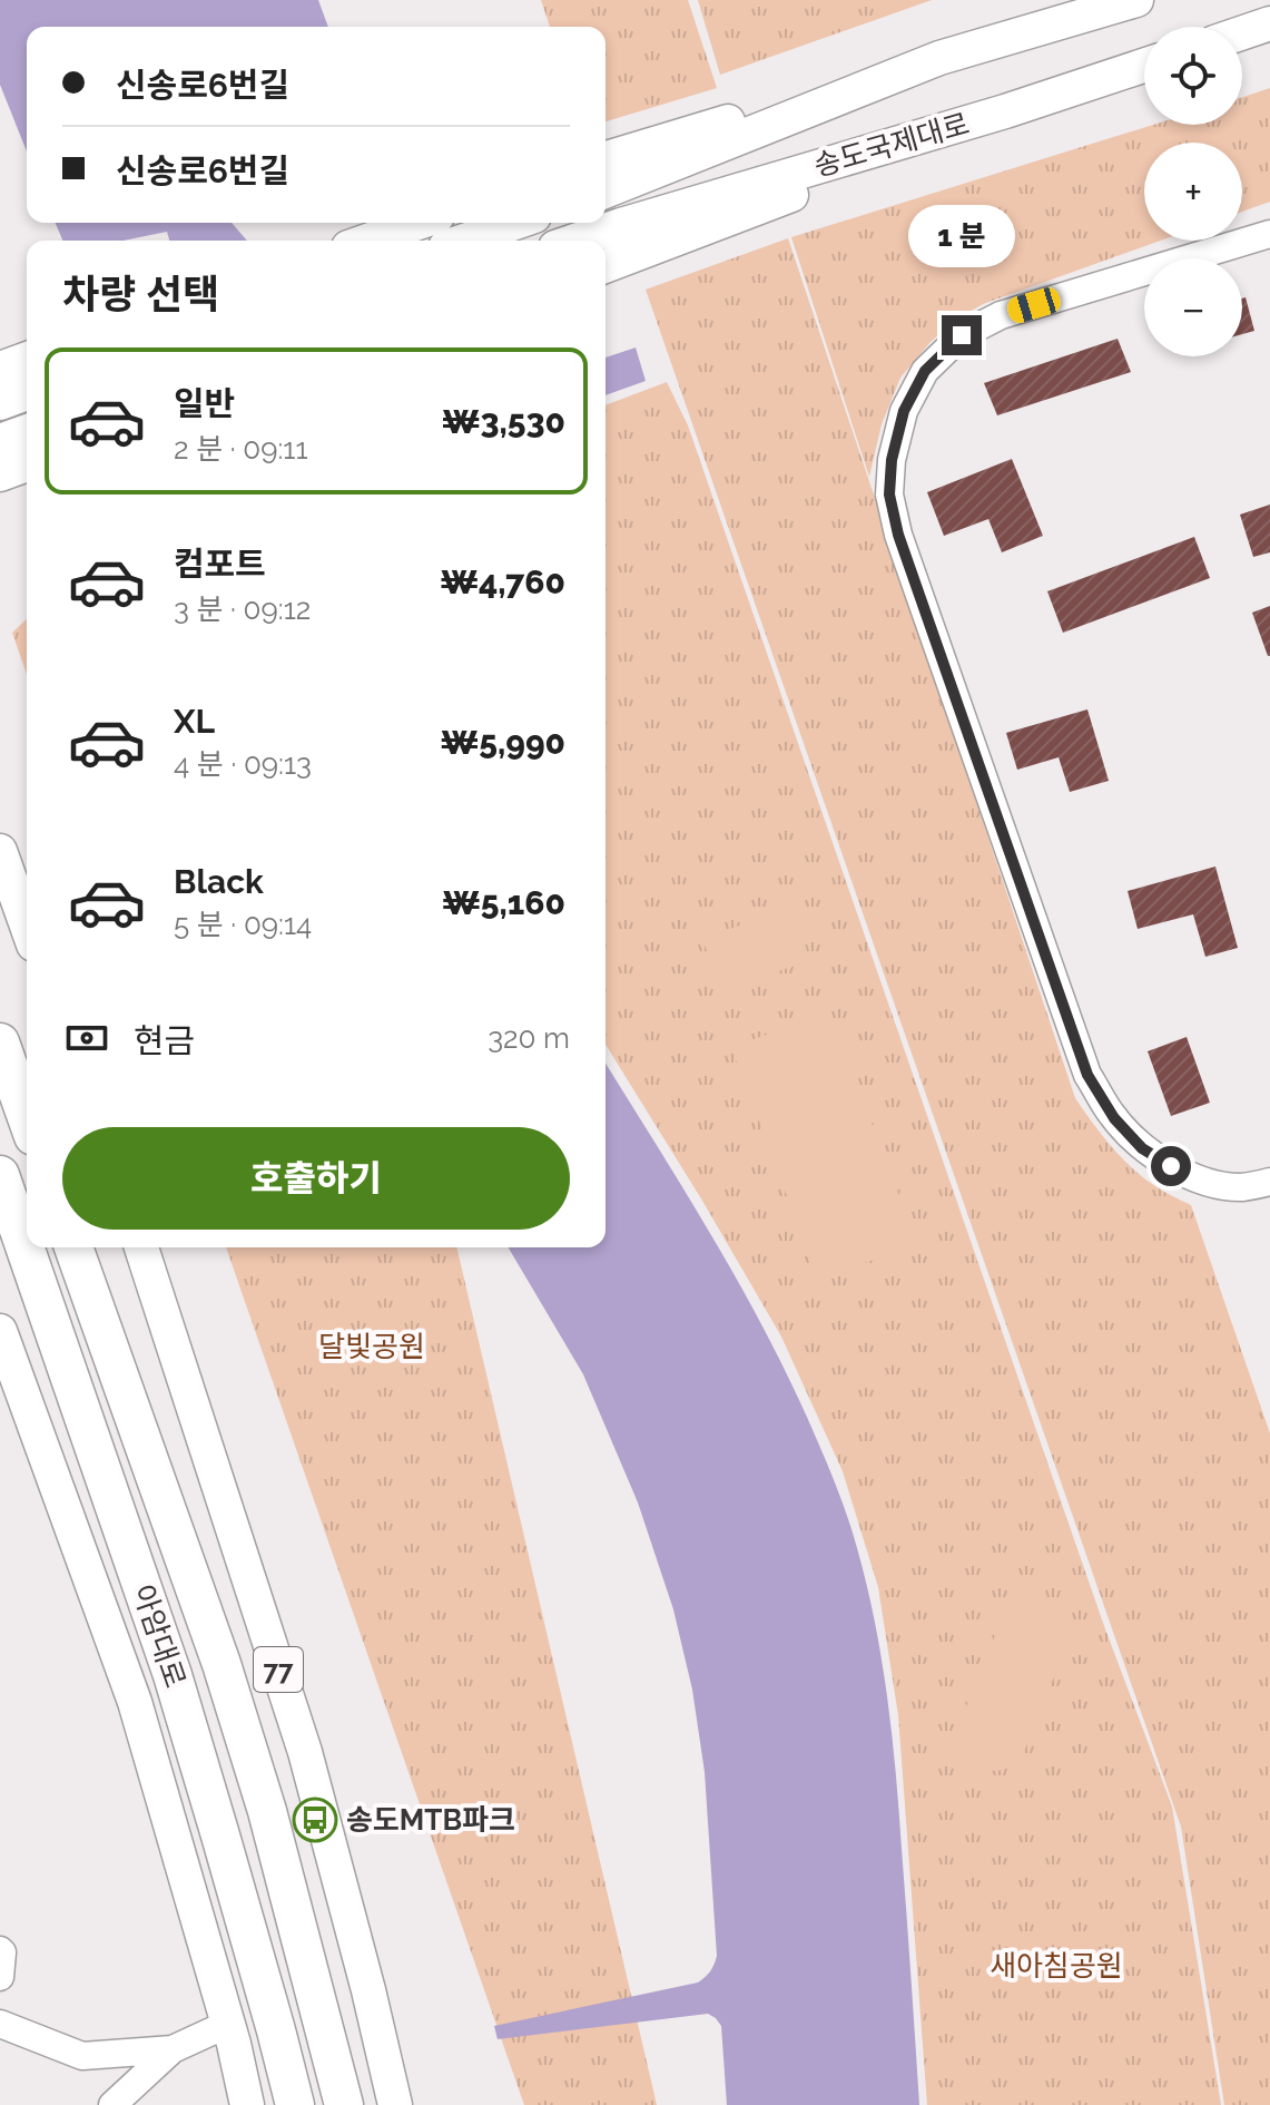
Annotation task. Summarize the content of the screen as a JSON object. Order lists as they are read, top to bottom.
{
  "streets": {
    "highway": ["아암대로"],
    "main road": ["송도국제대로", "77"]
  },
  "parks": ["달빛공원", "새아침공원"],
  "places": {
    "bus stop": ["송도MTB파크"]
  },
  "page": {
    "map_buttons": ["+", "−"],
    "banner": ["신송로6번길", "신송로6번길"],
    "bubble": "1 분",
    "heading": "차량 선택",
    "list": [
      {
        "name": "일반",
        "note": "2 분 · 09:11",
        "value": "₩3,530"
      },
      {
        "name": "컴포트",
        "note": "3 분 · 09:12",
        "value": "₩4,760"
      },
      {
        "name": "XL",
        "note": "4 분 · 09:13",
        "value": "₩5,990"
      },
      {
        "name": "Black",
        "note": "5 분 · 09:14",
        "value": "₩5,160"
      }
    ],
    "pay": ["현금", "320 m"],
    "buttons": "호출하기"
  }
}
